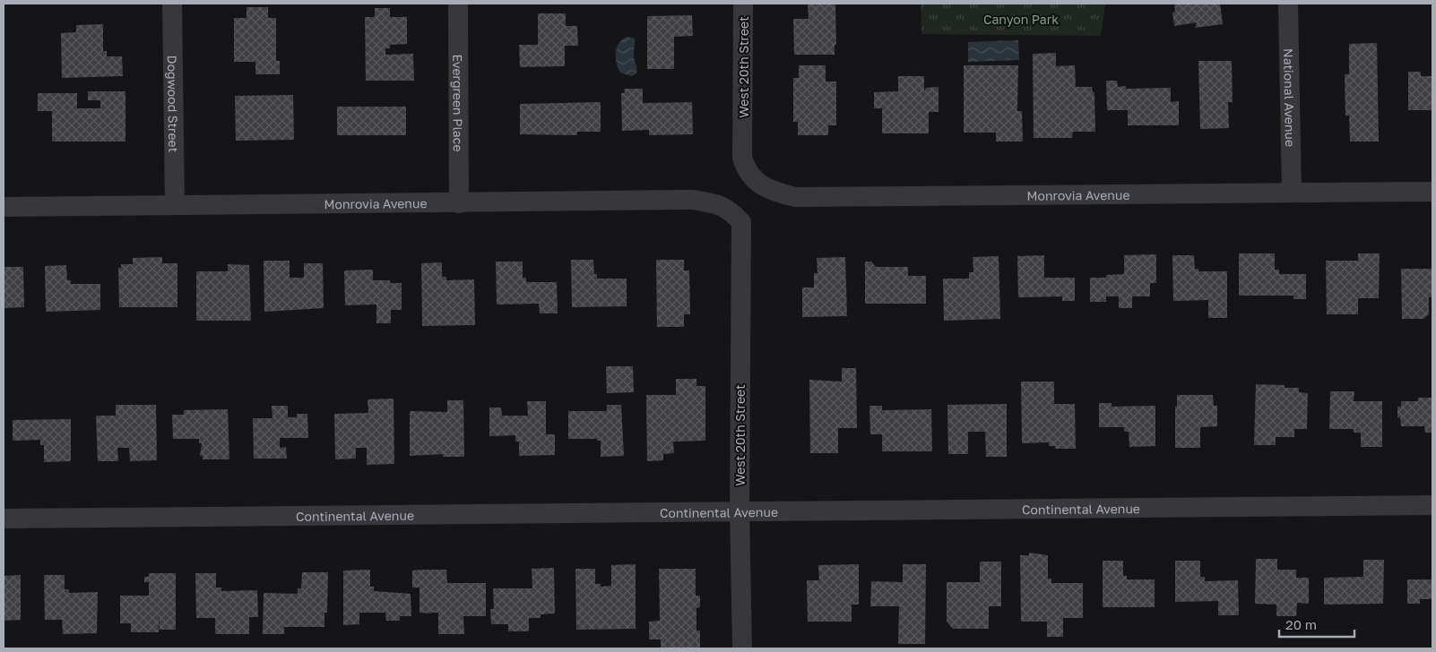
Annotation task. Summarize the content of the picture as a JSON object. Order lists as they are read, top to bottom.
{
  "streets": {
    "street": [
      "West 20th Street",
      "National Avenue",
      "Evergreen Place",
      "Dogwood Street",
      "Monrovia Avenue",
      "Continental Avenue"
    ]
  },
  "crossings": [
    ["West 20th Street", "Monrovia Avenue"],
    ["West 20th Street", "Continental Avenue"],
    ["National Avenue", "Monrovia Avenue"],
    ["Evergreen Place", "Monrovia Avenue"],
    ["Dogwood Street", "Monrovia Avenue"]
  ],
  "parks": ["Canyon Park"],
  "scale_bar": "20 m"
}
